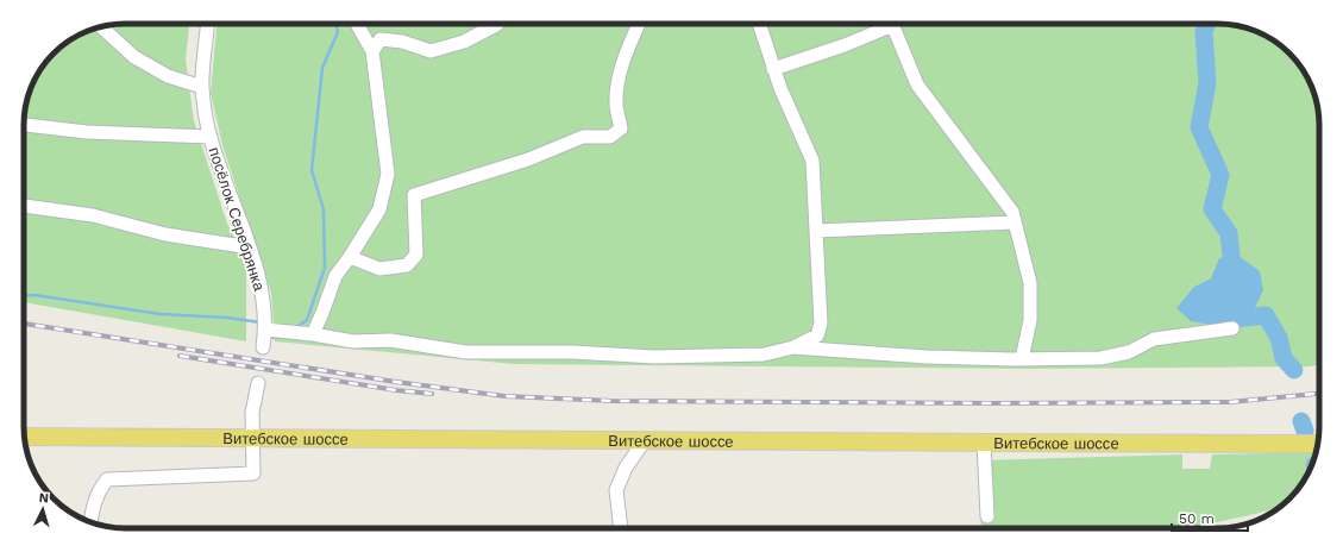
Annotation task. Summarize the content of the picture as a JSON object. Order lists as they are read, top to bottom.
{
  "streets": {
    "main road": ["Витебское шоссе"],
    "street": ["посёлок Серебрянка"]
  },
  "scale_bar": "50 m",
  "north": "top"
}
